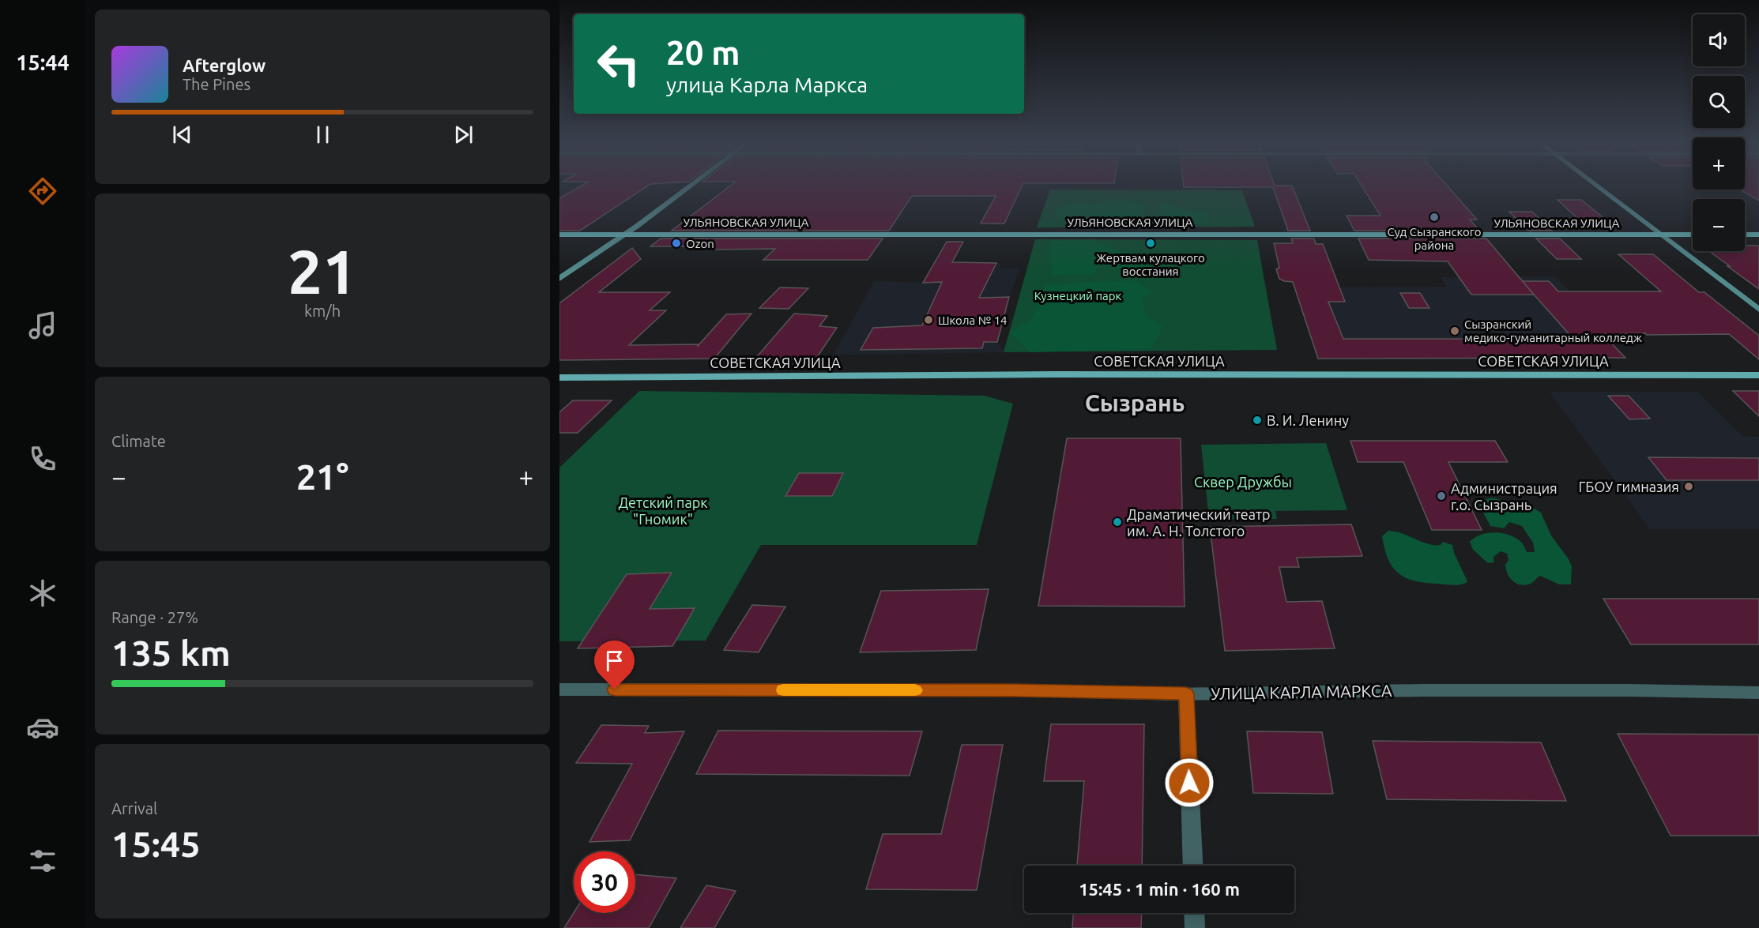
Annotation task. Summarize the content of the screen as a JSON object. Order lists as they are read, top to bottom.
{
  "streets": {
    "main road": ["УЛЬЯНОВСКАЯ УЛИЦА", "СОВЕТСКАЯ УЛИЦА"],
    "street": ["УЛИЦА КАРЛА МАРКСА"]
  },
  "districts": ["Сызрань"],
  "parks": ["Кузнецкий парк", "Сквер Дружбы", "Детский парк \"Гномик\""],
  "places": [
    "Суд Сызранского района",
    "Ozon",
    "Жертвам кулацкого восстания",
    "Школа № 14",
    "Сызранский медико-гуманитарный колледж",
    "В. И. Ленину",
    "ГБОУ гимназия",
    "Администрация г.о. Сызрань",
    "Драматический театр им. А. Н. Толстого"
  ],
  "page": {
    "tabs": "15:44",
    "map_buttons": ["+", "−"],
    "turn": ["20 m", "улица Карла Маркса"],
    "song": ["Afterglow", "The Pines"],
    "tile": [
      ["21", "km/h"],
      "Climate",
      ["Range · 27%", "135 km"],
      ["Arrival", "15:45"]
    ],
    "heat": ["−", "21°", "+"],
    "limit": "30",
    "trip": "15:45 · 1 min · 160 m"
  }
}
